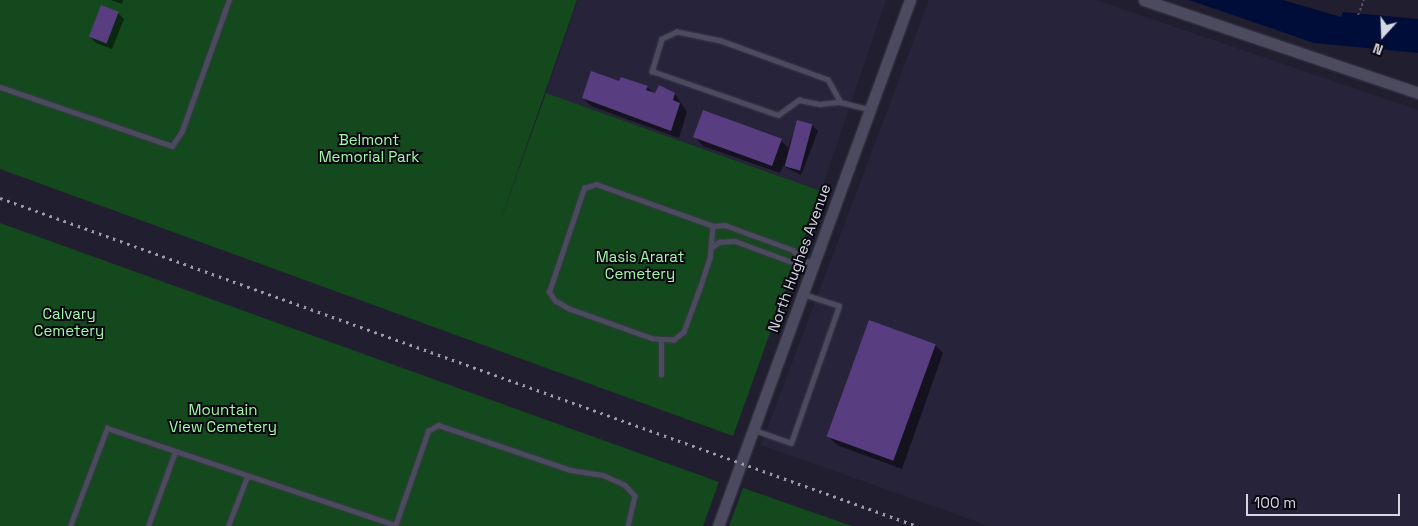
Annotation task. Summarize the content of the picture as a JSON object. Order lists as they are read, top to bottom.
{
  "streets": {
    "street": ["North Hughes Avenue"]
  },
  "parks": [
    "Belmont Memorial Park",
    "Masis Ararat Cemetery",
    "Calvary Cemetery",
    "Mountain View Cemetery"
  ],
  "scale_bar": "100 m",
  "north": "bottom"
}
